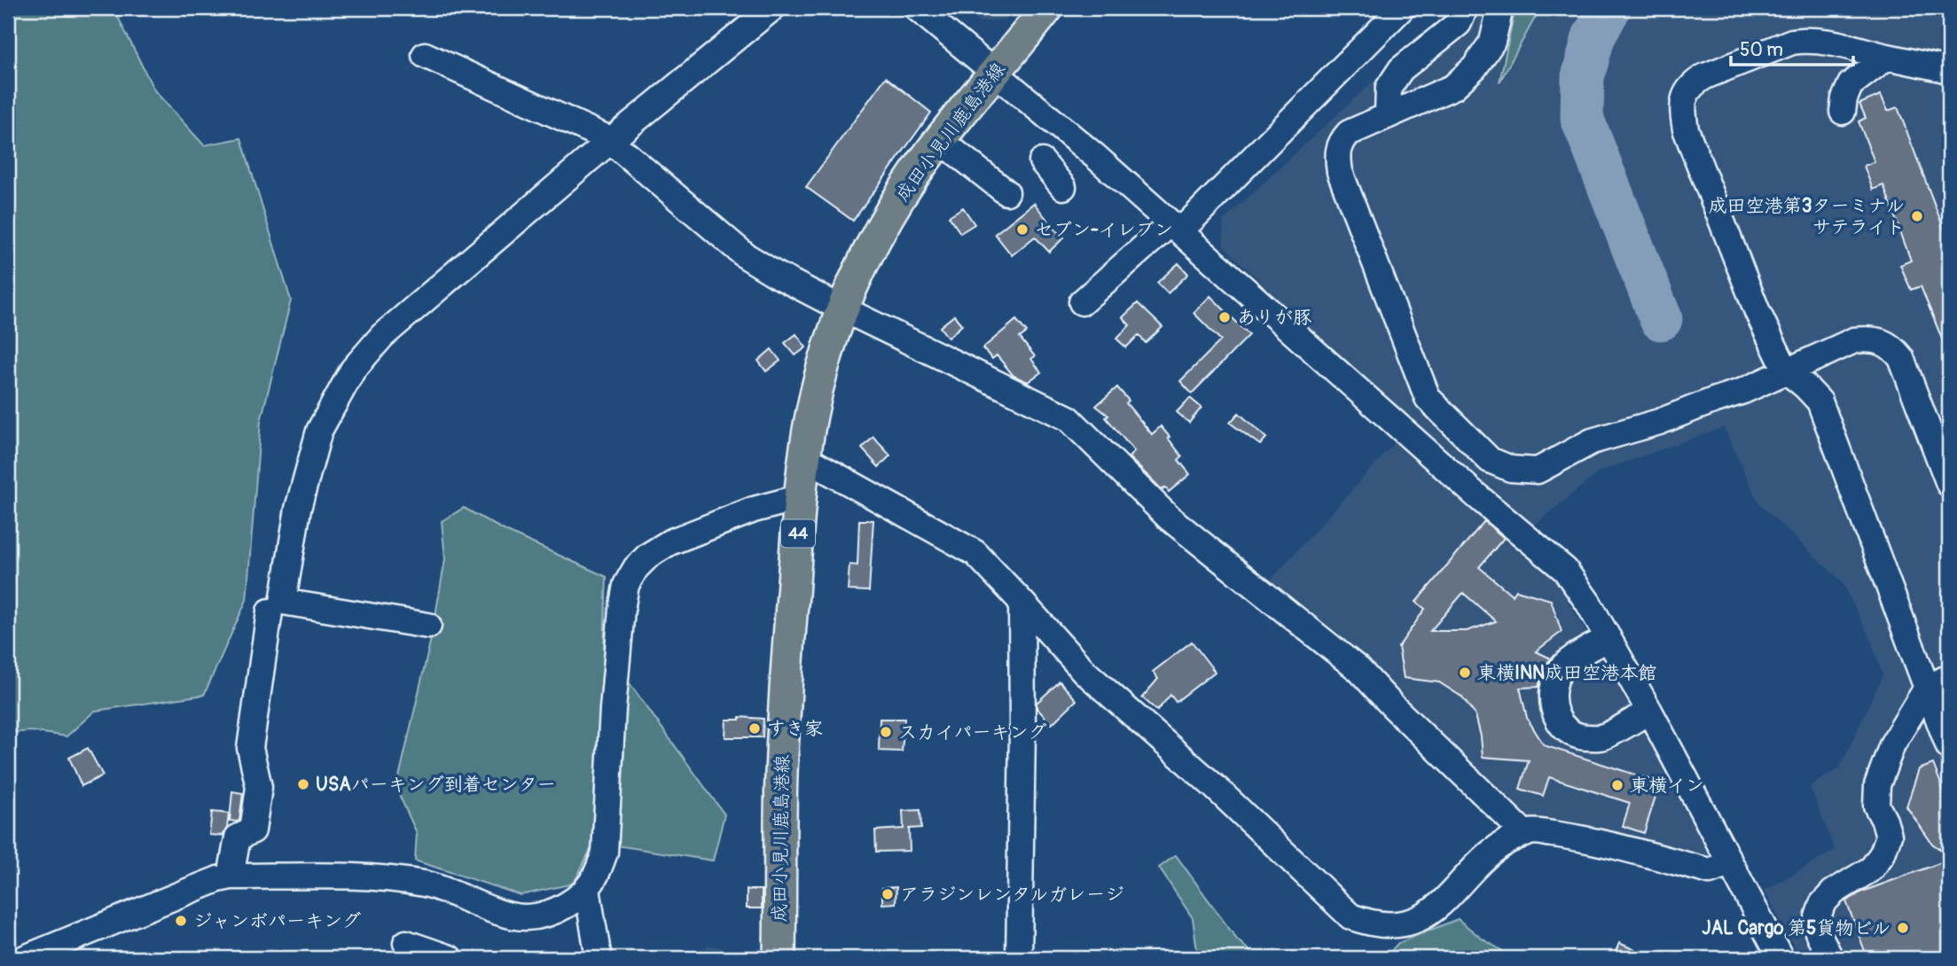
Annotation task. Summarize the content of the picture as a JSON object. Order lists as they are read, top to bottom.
{
  "streets": {
    "main road": ["成田小見川鹿島港線", "44"]
  },
  "places": [
    "成田空港第3ターミナル サテライト",
    "セブン-イレブン",
    "ありが豚",
    "東横INN成田空港本館",
    "すき家",
    "スカイパーキング",
    "USAパーキング到着センター",
    "東横イン",
    "アラジンレンタルガレージ",
    "ジャンボパーキング",
    "JAL Cargo 第5貨物ビル"
  ],
  "scale_bar": "50 m"
}
